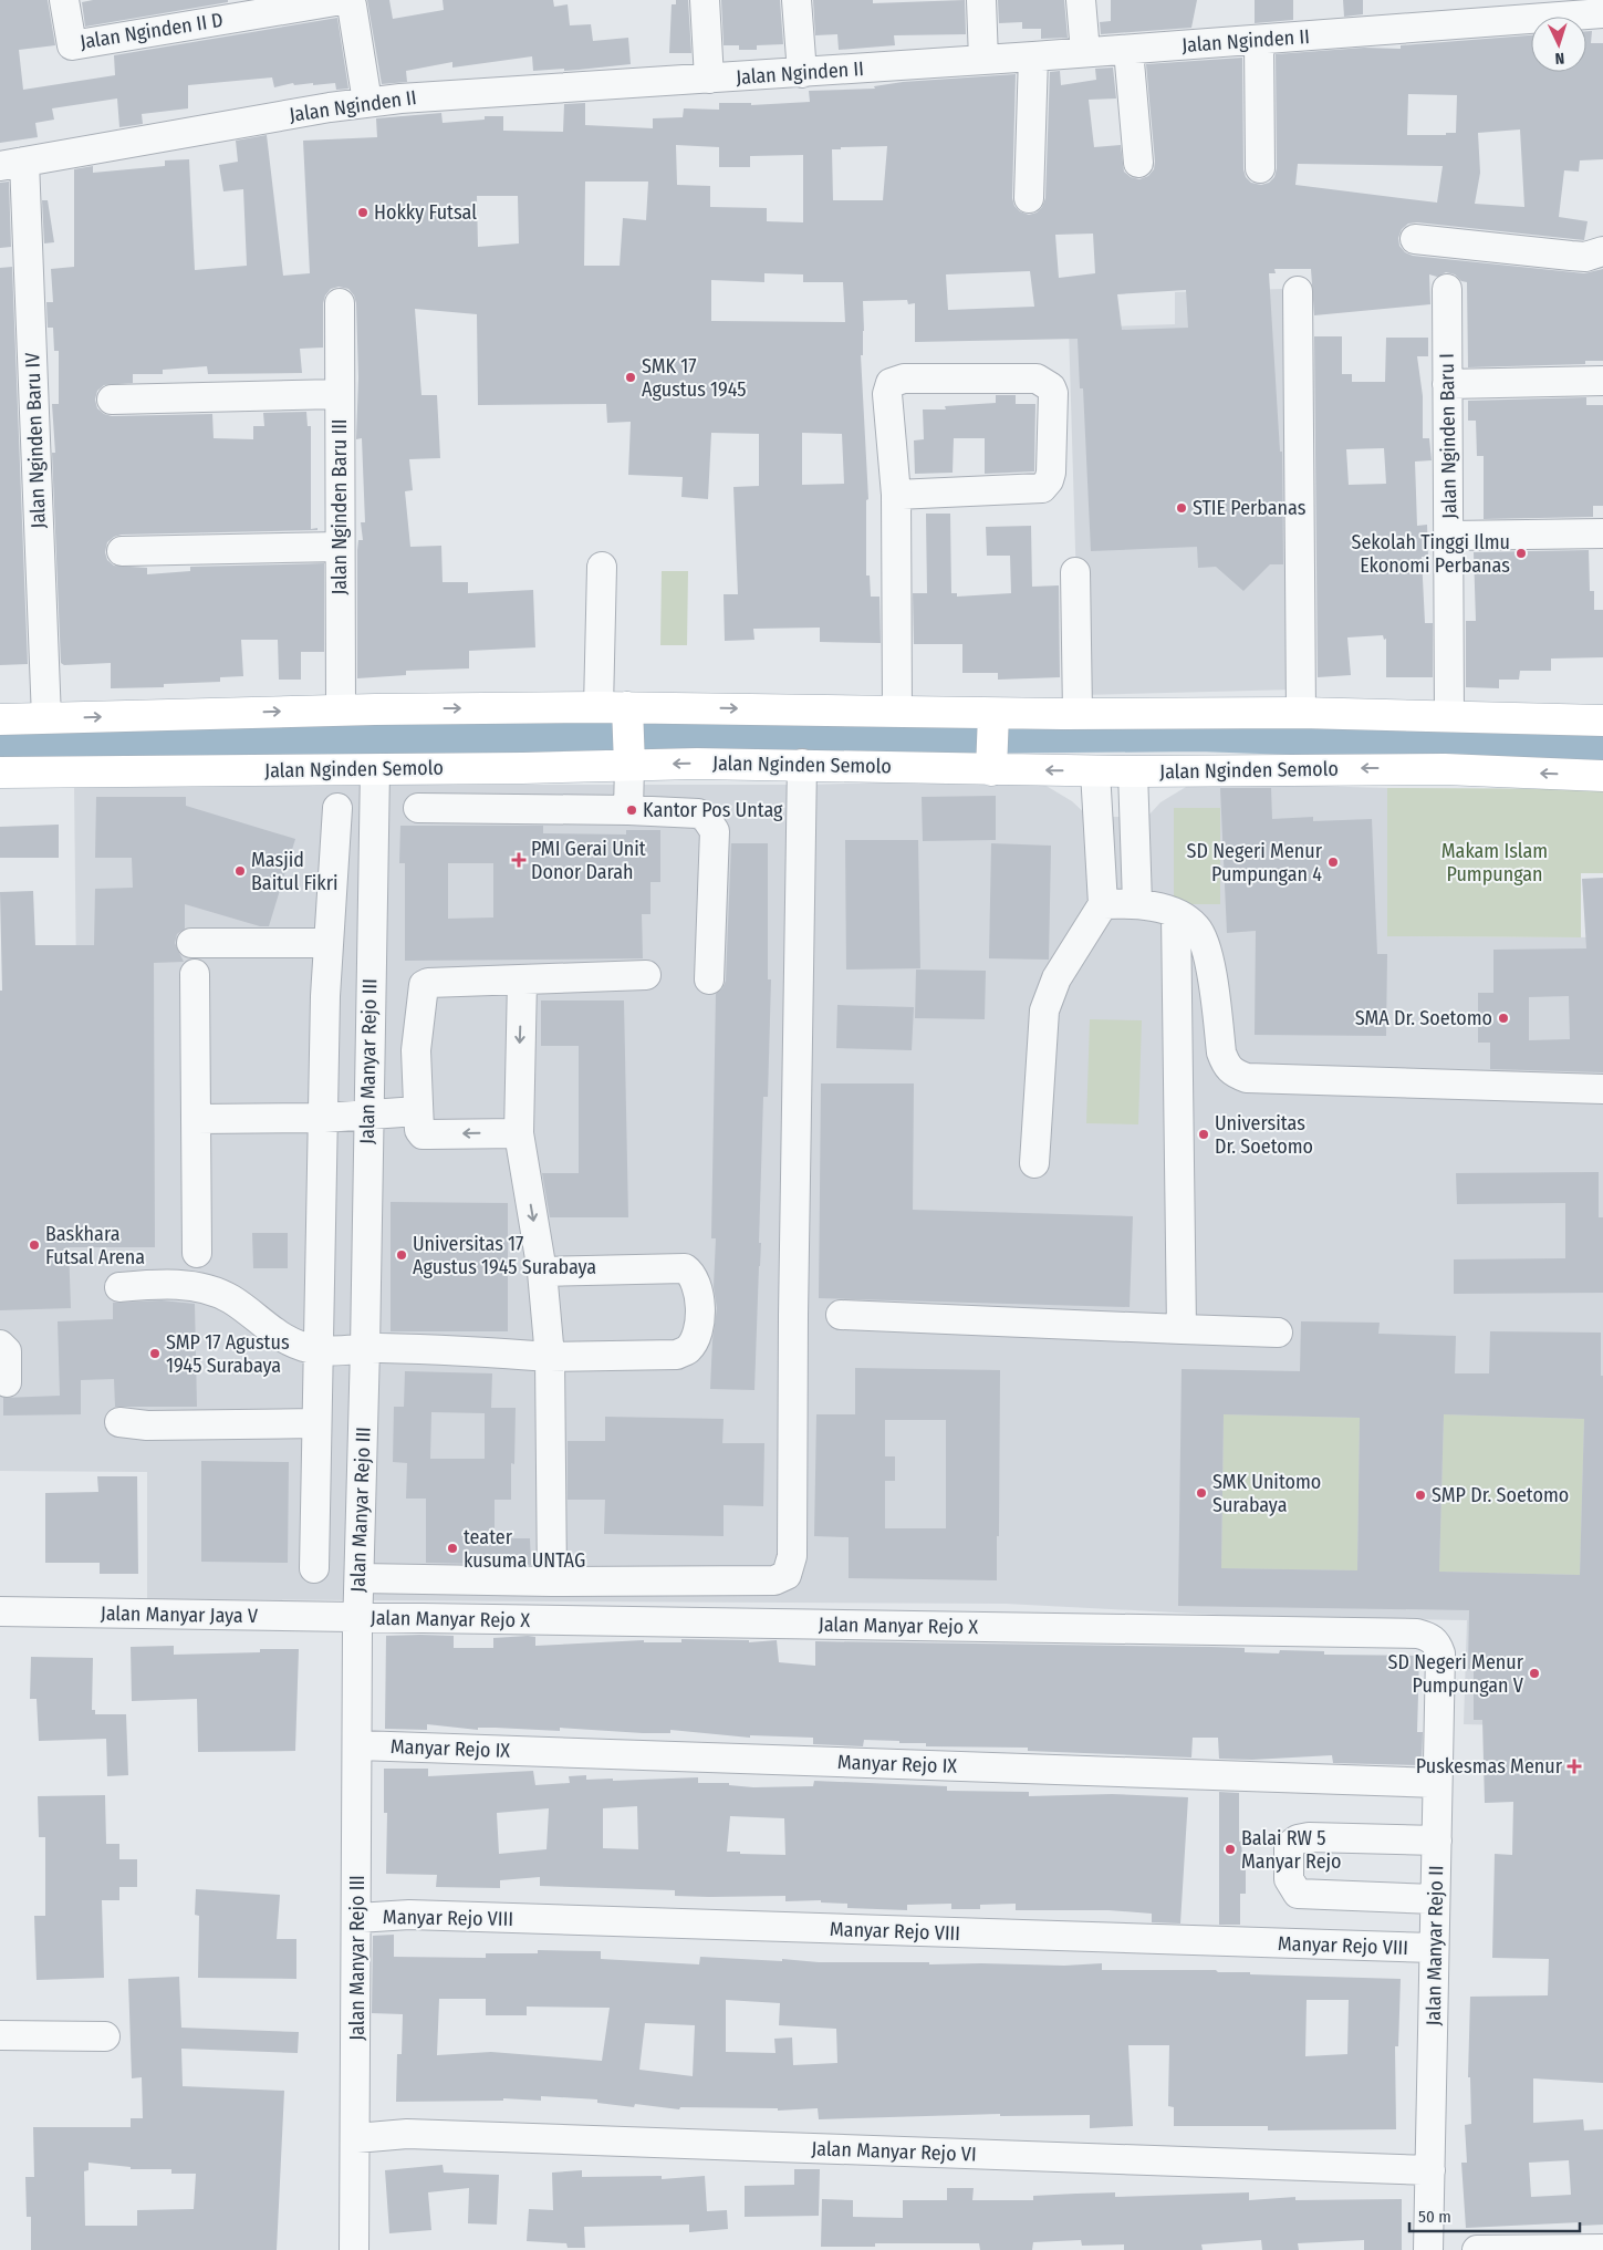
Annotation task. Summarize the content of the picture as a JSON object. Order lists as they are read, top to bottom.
{
  "streets": {
    "main road": ["Jalan Nginden Semolo"],
    "street": [
      "Jalan Nginden II D",
      "Jalan Nginden II",
      "Jalan Nginden Baru I",
      "Jalan Nginden Baru IV",
      "Jalan Nginden Baru III",
      "Jalan Manyar Rejo III",
      "Jalan Manyar Jaya V",
      "Jalan Manyar Rejo X",
      "Manyar Rejo IX",
      "Manyar Rejo VIII",
      "Jalan Manyar Rejo II",
      "Jalan Manyar Rejo VI"
    ]
  },
  "crossings": [
    ["Jalan Nginden II", "Jalan Nginden Baru IV"],
    ["Jalan Nginden Baru I", "Jalan Nginden Semolo"],
    ["Jalan Nginden Baru IV", "Jalan Nginden Semolo"],
    ["Jalan Nginden Baru III", "Jalan Nginden Semolo"],
    ["Jalan Nginden Semolo", "Jalan Manyar Rejo III"],
    ["Jalan Manyar Rejo III", "Jalan Manyar Jaya V"],
    ["Jalan Manyar Rejo III", "Jalan Manyar Rejo X"],
    ["Jalan Manyar Rejo III", "Manyar Rejo IX"],
    ["Jalan Manyar Rejo III", "Manyar Rejo VIII"],
    ["Jalan Manyar Rejo III", "Jalan Manyar Rejo VI"],
    ["Jalan Manyar Jaya V", "Jalan Manyar Rejo X"],
    ["Jalan Manyar Rejo X", "Jalan Manyar Rejo II"],
    ["Manyar Rejo IX", "Jalan Manyar Rejo II"],
    ["Manyar Rejo VIII", "Jalan Manyar Rejo II"],
    ["Jalan Manyar Rejo II", "Jalan Manyar Rejo VI"]
  ],
  "parks": ["Makam Islam Pumpungan"],
  "places": {
    "other": [
      "Hokky Futsal",
      "SMK 17 Agustus 1945",
      "STIE Perbanas",
      "Sekolah Tinggi Ilmu Ekonomi Perbanas",
      "Kantor Pos Untag",
      "SD Negeri Menur Pumpungan 4",
      "Masjid Baitul Fikri",
      "SMA Dr. Soetomo",
      "Universitas Dr. Soetomo",
      "Baskhara Futsal Arena",
      "Universitas 17 Agustus 1945 Surabaya",
      "SMP 17 Agustus 1945 Surabaya",
      "SMK Unitomo Surabaya",
      "SMP Dr. Soetomo",
      "teater kusuma UNTAG",
      "SD Negeri Menur Pumpungan V",
      "Balai RW 5 Manyar Rejo"
    ],
    "health": ["PMI Gerai Unit Donor Darah", "Puskesmas Menur"]
  },
  "scale_bar": "50 m",
  "north": "bottom"
}
